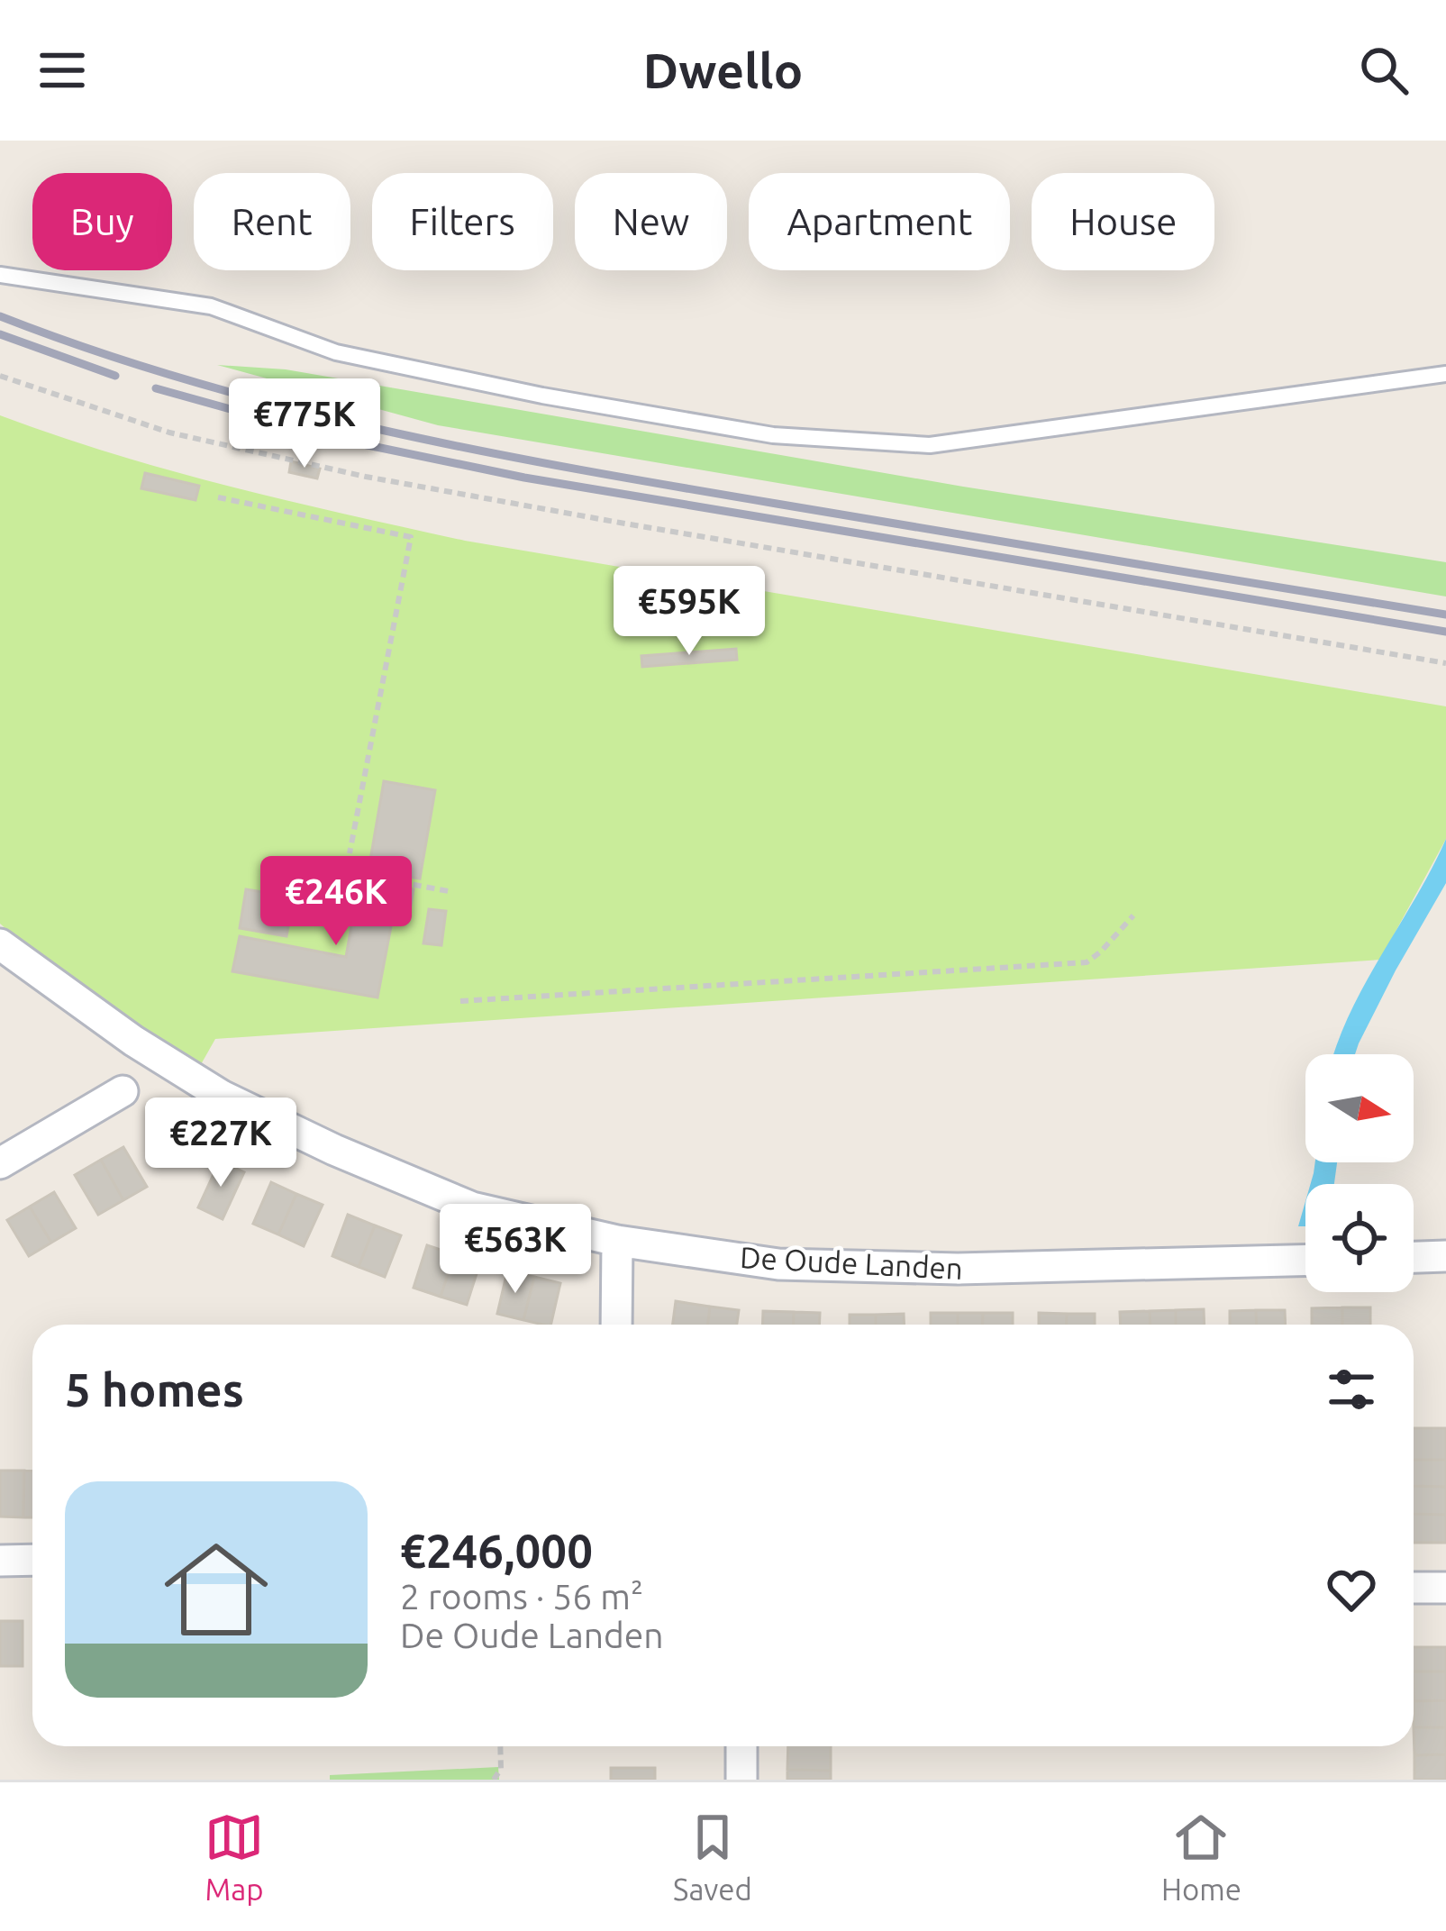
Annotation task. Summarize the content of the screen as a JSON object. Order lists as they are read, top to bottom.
{
  "streets": {
    "street": ["De Oude Landen"]
  },
  "north": "right",
  "page": {
    "header": "Dwello",
    "chip": [
      "Buy",
      "Rent",
      "Filters",
      "New",
      "Apartment",
      "House"
    ],
    "price": [
      "€775K",
      "€595K",
      "€246K",
      "€227K",
      "€563K"
    ],
    "heading": "5 homes",
    "list": [
      {
        "name": "€246,000",
        "note": "2 rooms · 56 m² · De Oude Landen"
      }
    ],
    "tabs": ["Map", "Saved", "Home"]
  }
}
